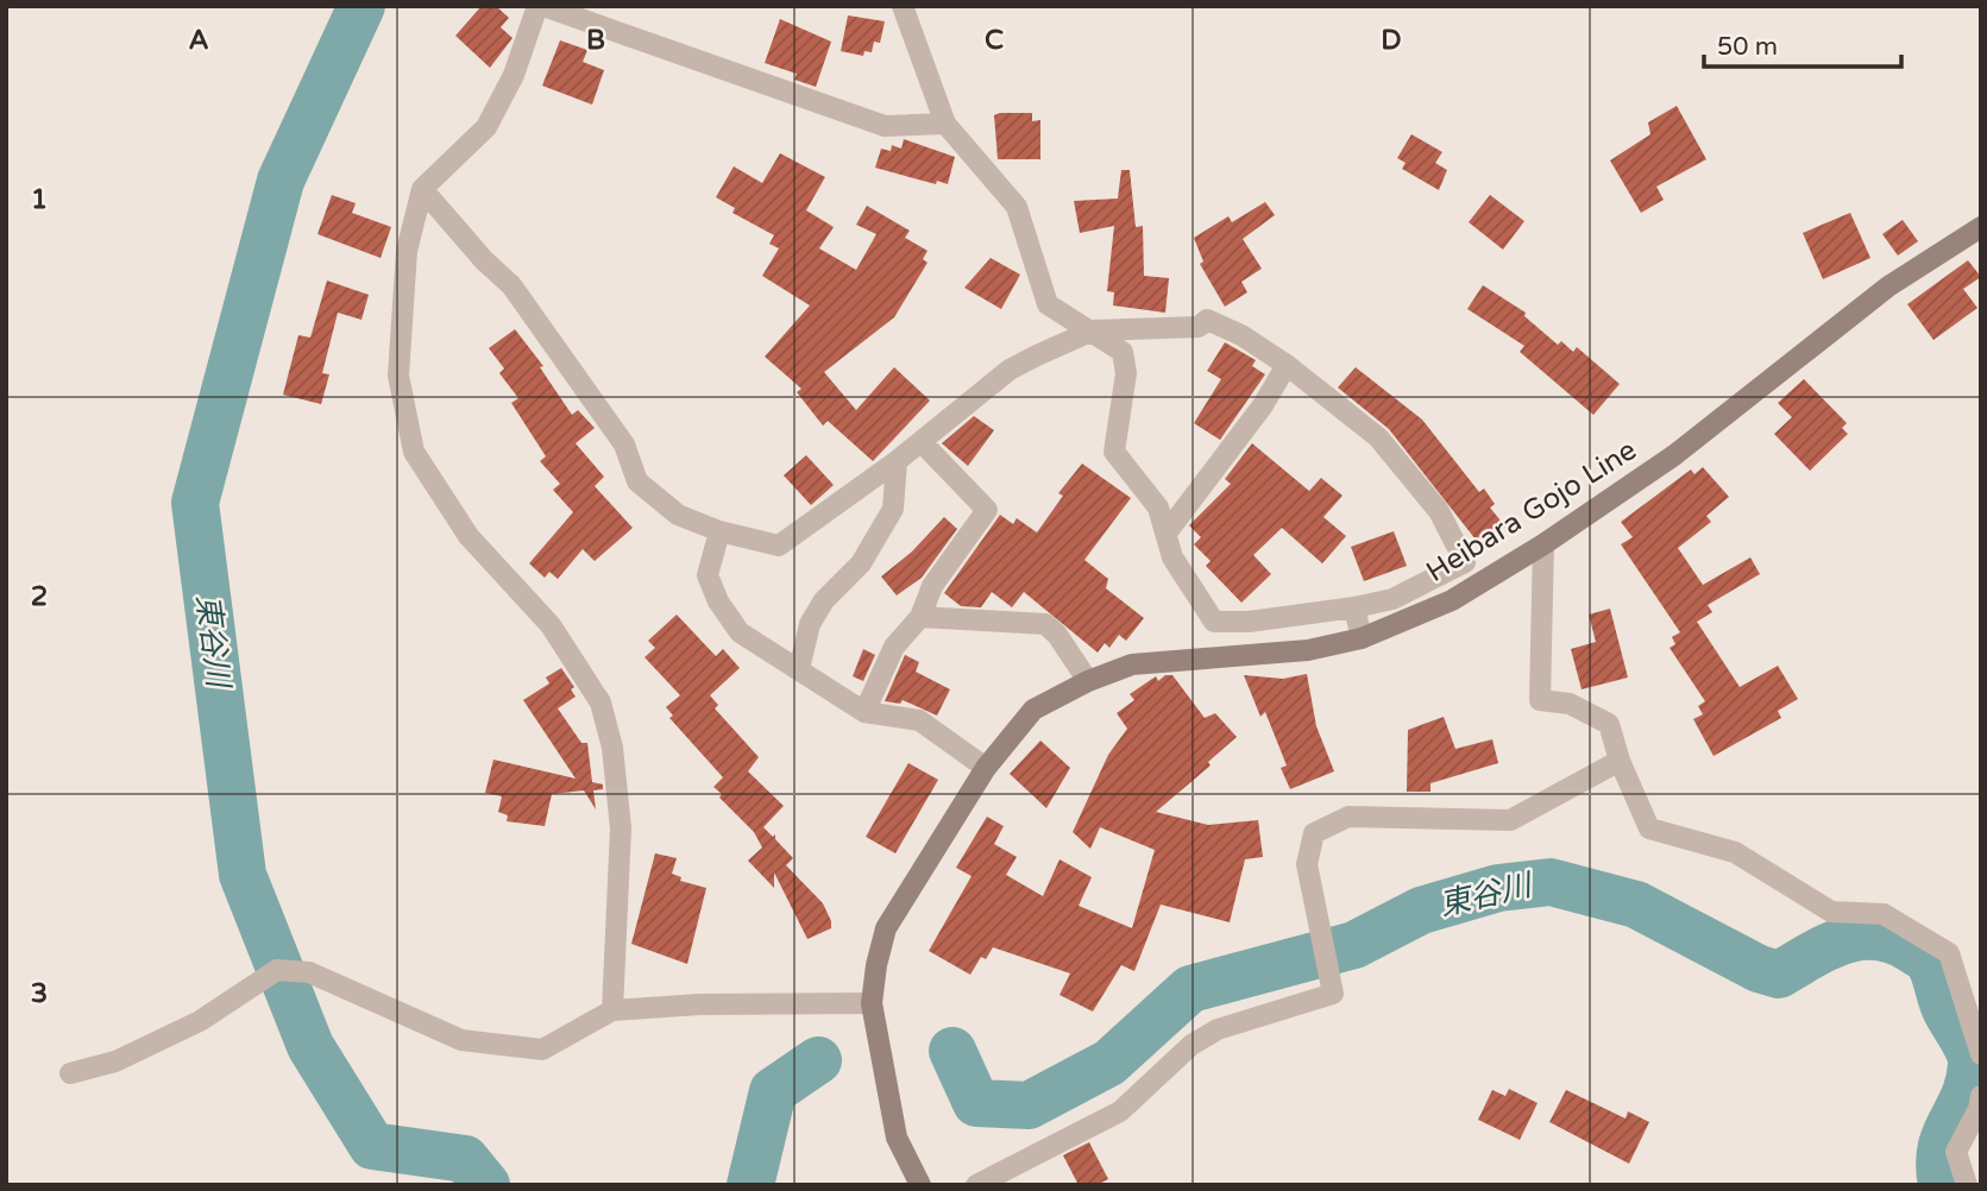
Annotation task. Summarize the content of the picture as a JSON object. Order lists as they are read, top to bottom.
{
  "streets": {
    "main road": ["Heibara Gojo Line"]
  },
  "water": ["東谷川"],
  "scale_bar": "50 m",
  "grid": {
    "columns": [
      "A",
      "B",
      "C",
      "D"
    ],
    "rows": ["1", "2", "3"]
  }
}
